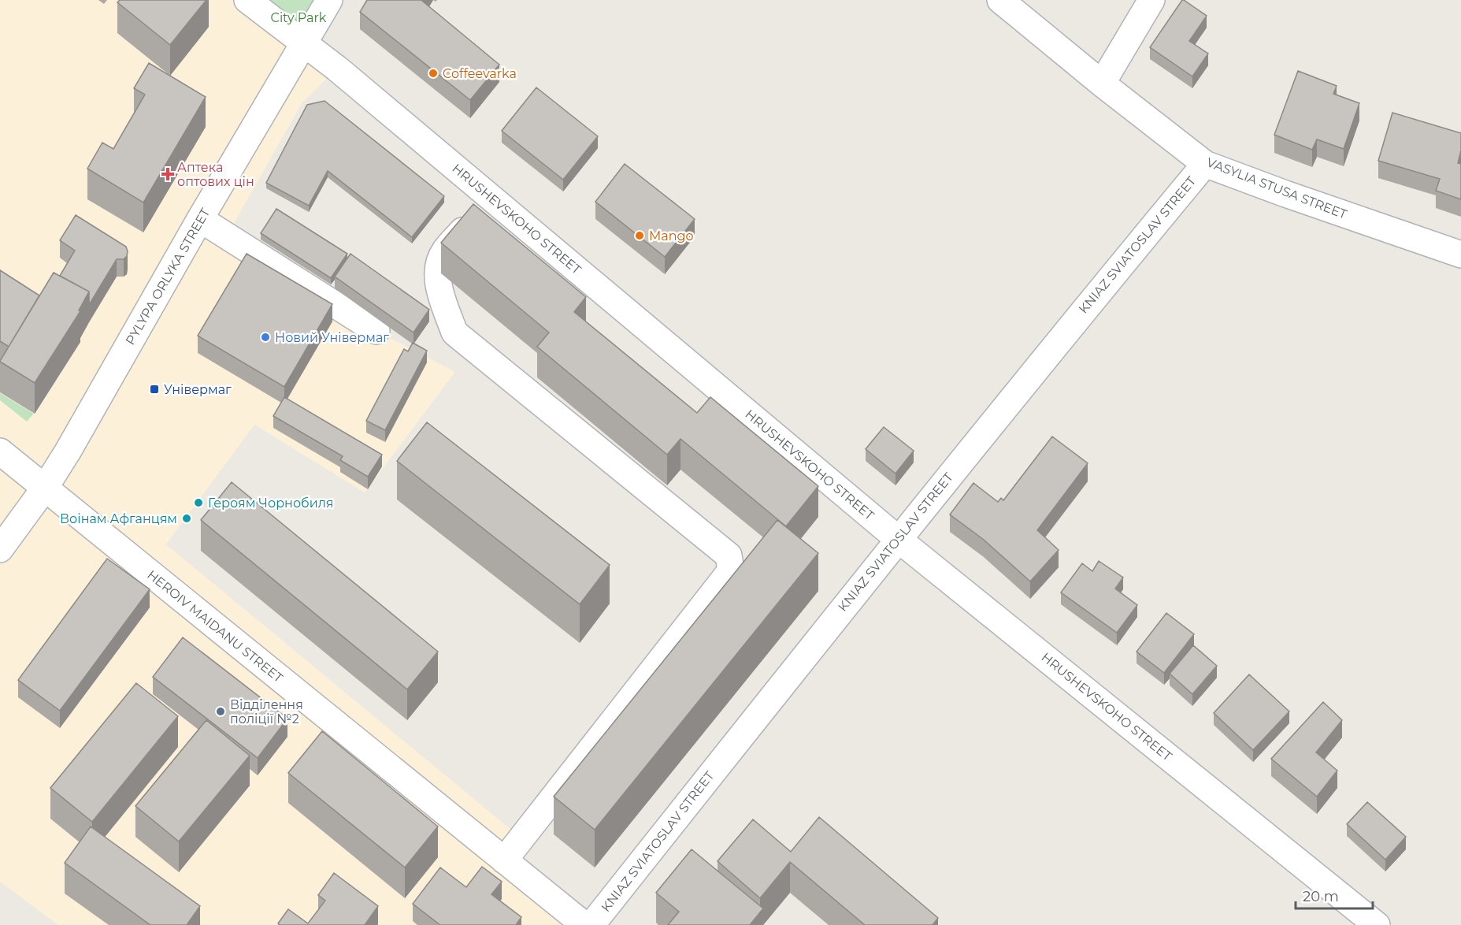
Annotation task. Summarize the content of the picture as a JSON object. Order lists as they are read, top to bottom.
{
  "streets": {
    "street": [
      "VASYLIA STUSA STREET",
      "HRUSHEVSKOHO STREET",
      "KNIAZ SVIATOSLAV STREET",
      "PYLYPA ORLYKA STREET",
      "HEROIV MAIDANU STREET"
    ]
  },
  "crossings": [
    ["VASYLIA STUSA STREET", "KNIAZ SVIATOSLAV STREET"],
    ["HRUSHEVSKOHO STREET", "KNIAZ SVIATOSLAV STREET"],
    ["HRUSHEVSKOHO STREET", "PYLYPA ORLYKA STREET"],
    ["PYLYPA ORLYKA STREET", "HEROIV MAIDANU STREET"]
  ],
  "parks": ["City Park"],
  "places": {
    "other": [
      "Coffeevarka",
      "Mango",
      "Новий Універмаг",
      "Героям Чорнобиля",
      "Воінам Афганцям",
      "Відділення поліції №2"
    ],
    "health": ["Аптека оптових цін"],
    "transit": ["Універмаг"]
  },
  "scale_bar": "20 m"
}
